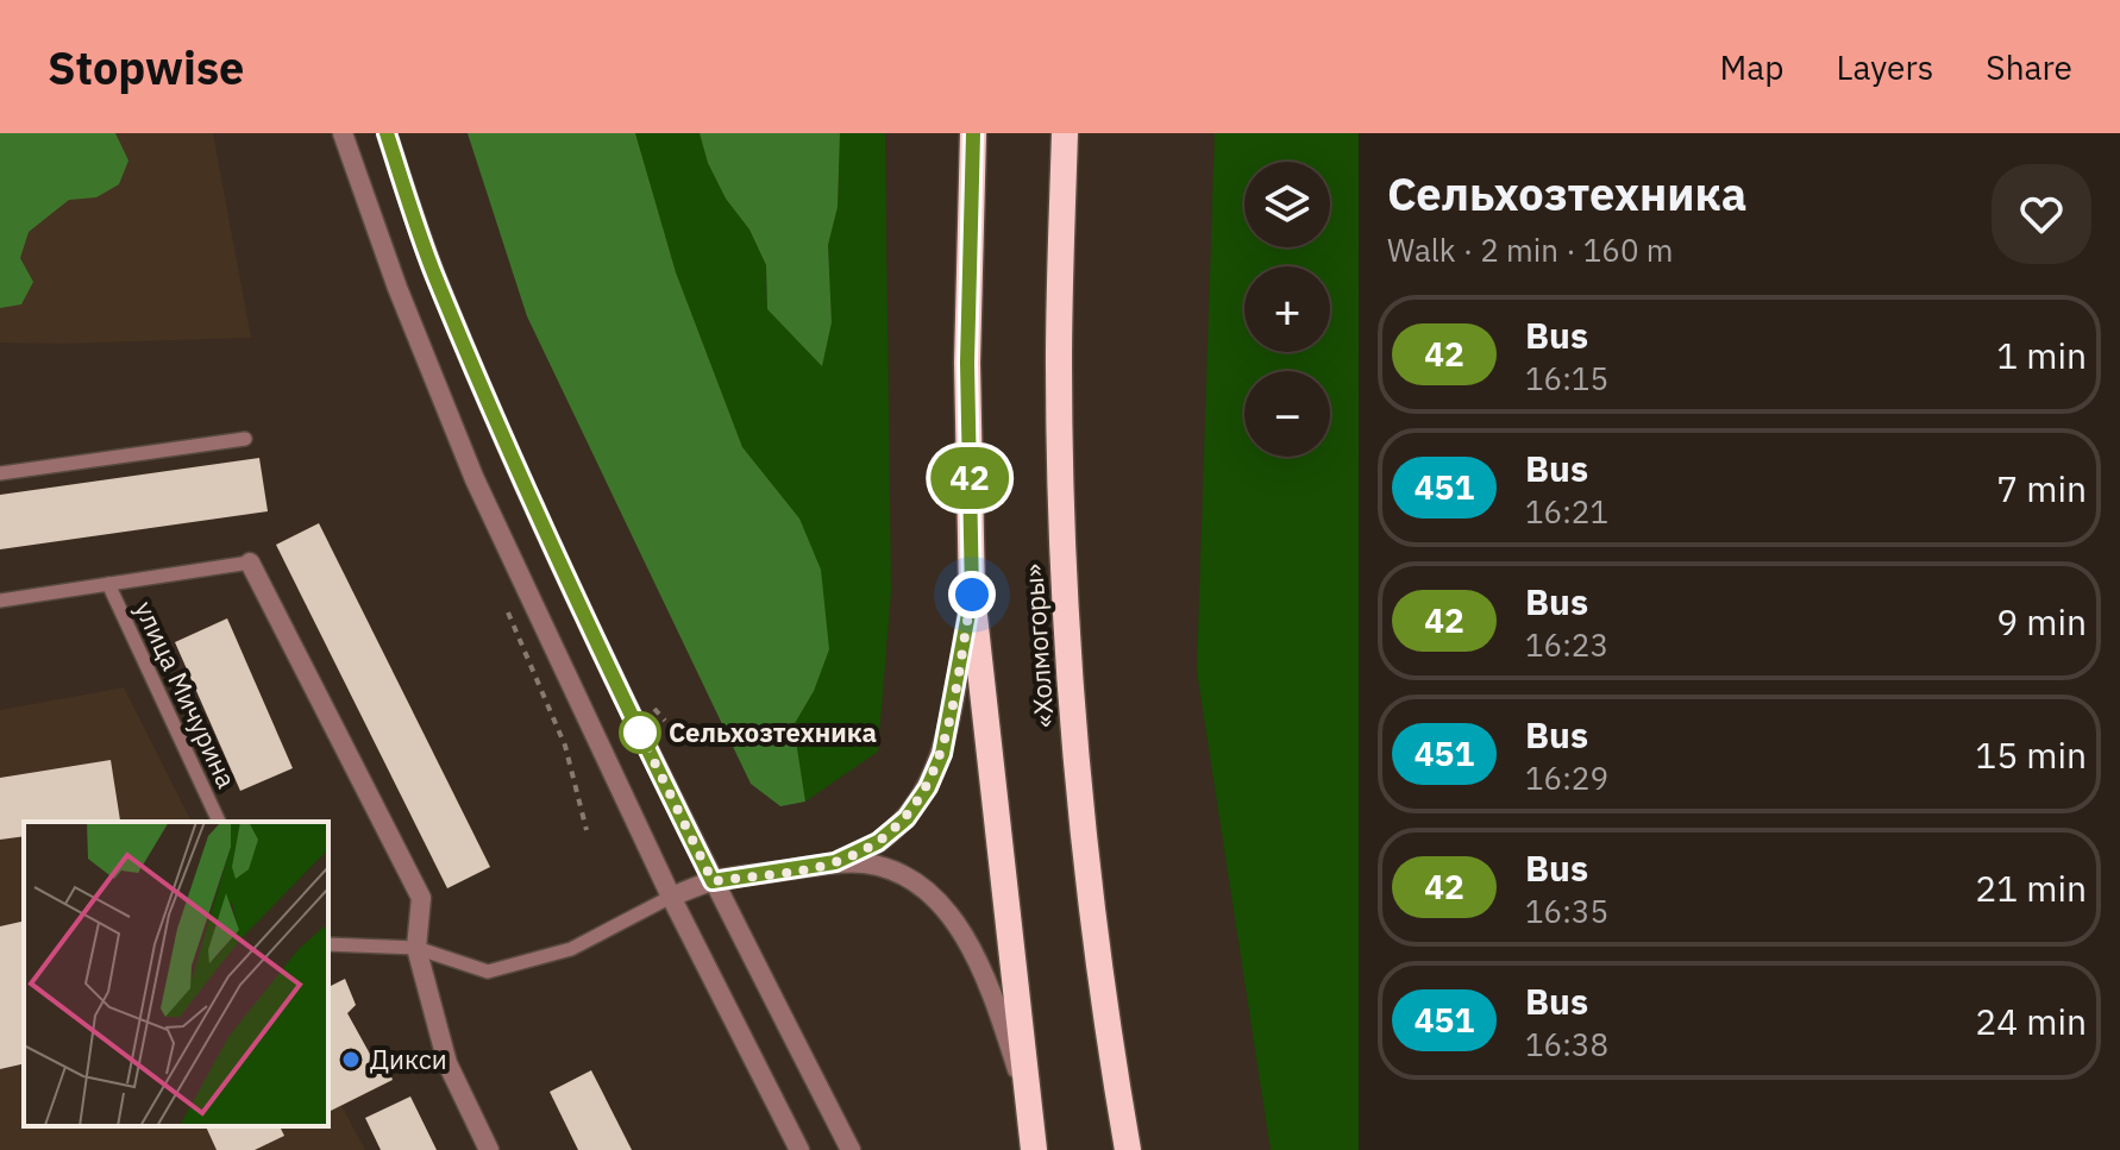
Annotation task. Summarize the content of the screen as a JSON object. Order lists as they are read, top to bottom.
{
  "streets": {
    "highway": ["«Холмогоры»"],
    "lane": ["улица Мичурина"]
  },
  "places": ["Сельхозтехника", "Дикси"],
  "lines": ["bus line 42"],
  "page": {
    "header": "Stopwise",
    "nav": ["Map", "Layers", "Share"],
    "on_map": "42",
    "heading": ["Сельхозтехника", "Walk · 2 min · 160 m"],
    "map_buttons": ["+", "−"],
    "list": [
      {
        "mark": "42",
        "name": "Bus",
        "note": "16:15",
        "value": "1 min"
      },
      {
        "mark": "451",
        "name": "Bus",
        "note": "16:21",
        "value": "7 min"
      },
      {
        "mark": "42",
        "name": "Bus",
        "note": "16:23",
        "value": "9 min"
      },
      {
        "mark": "451",
        "name": "Bus",
        "note": "16:29",
        "value": "15 min"
      },
      {
        "mark": "42",
        "name": "Bus",
        "note": "16:35",
        "value": "21 min"
      },
      {
        "mark": "451",
        "name": "Bus",
        "note": "16:38",
        "value": "24 min"
      }
    ]
  }
}
